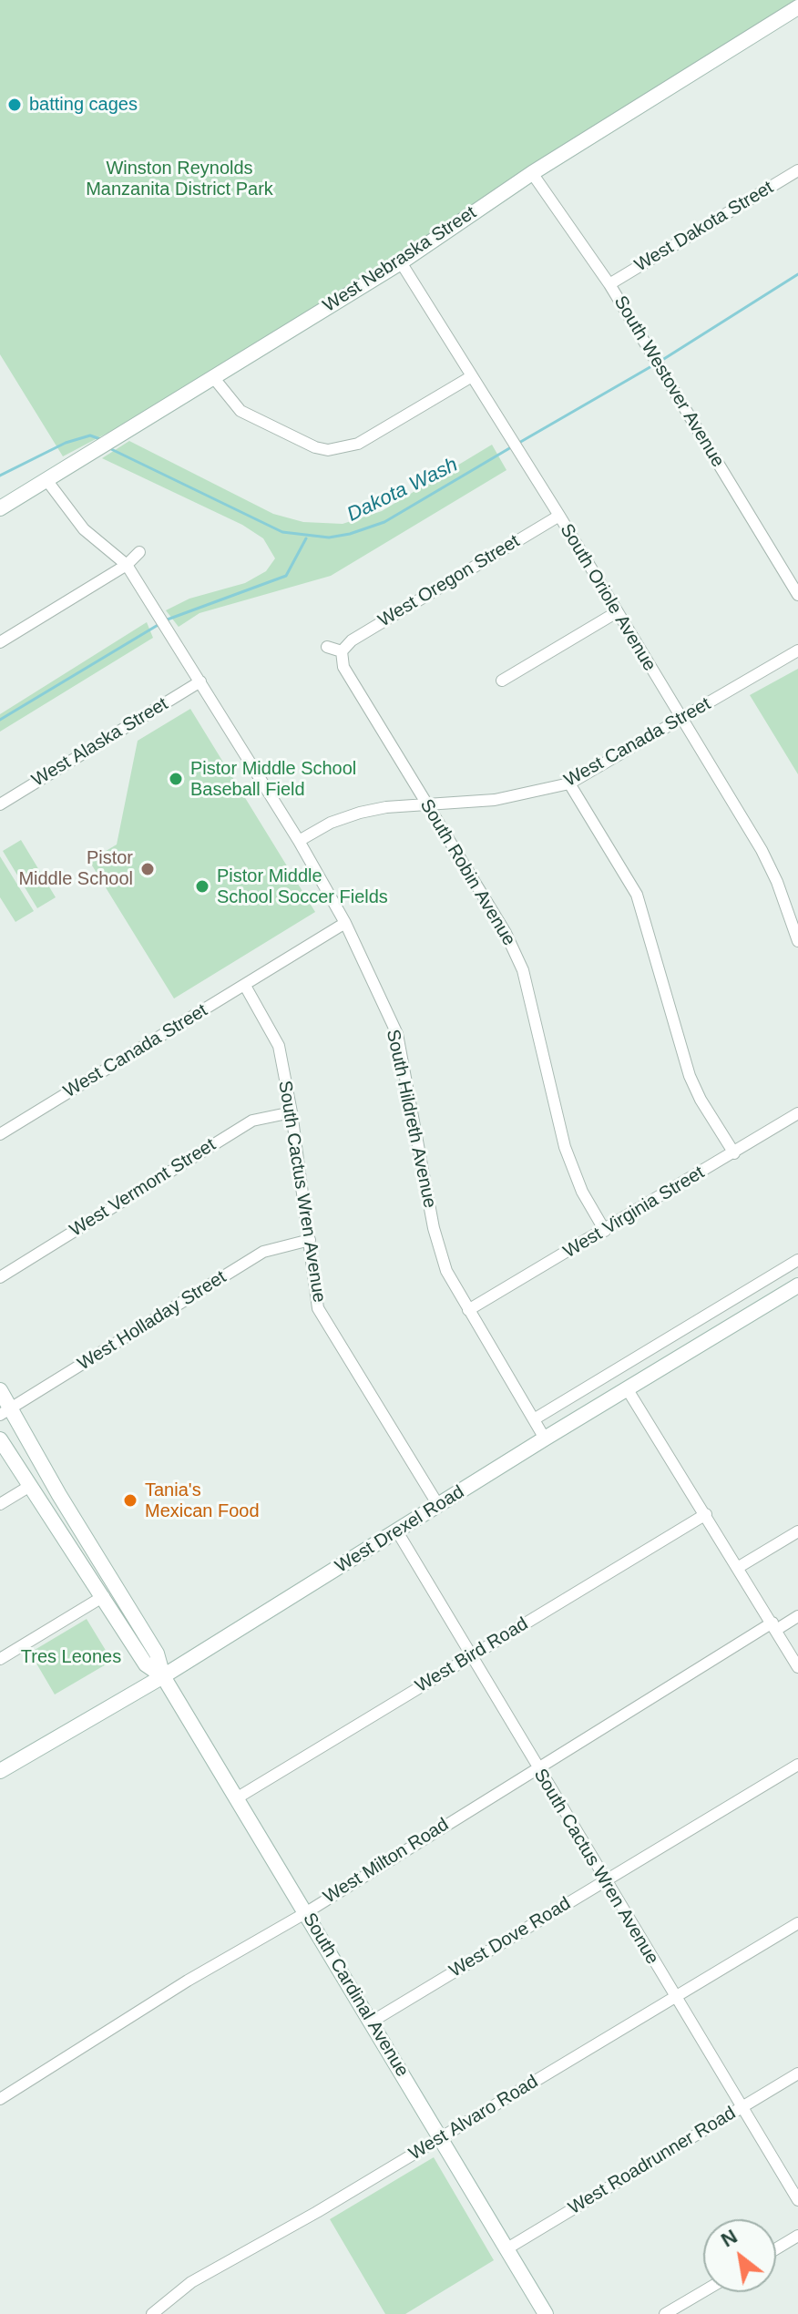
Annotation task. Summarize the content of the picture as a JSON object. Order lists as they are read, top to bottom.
{
  "streets": {
    "street": [
      "West Dakota Street",
      "West Nebraska Street",
      "South Westover Avenue",
      "West Oregon Street",
      "South Oriole Avenue",
      "West Alaska Street",
      "West Canada Street",
      "South Robin Avenue",
      "South Hildreth Avenue",
      "West Vermont Street",
      "South Cactus Wren Avenue",
      "West Virginia Street",
      "West Holladay Street",
      "West Drexel Road",
      "West Bird Road",
      "West Milton Road",
      "West Dove Road",
      "South Cardinal Avenue",
      "West Alvaro Road",
      "West Roadrunner Road"
    ]
  },
  "crossings": [
    ["West Dakota Street", "South Westover Avenue"],
    ["West Nebraska Street", "South Westover Avenue"],
    ["West Nebraska Street", "South Oriole Avenue"],
    ["West Nebraska Street", "South Hildreth Avenue"],
    ["West Oregon Street", "South Oriole Avenue"],
    ["West Oregon Street", "South Robin Avenue"],
    ["South Oriole Avenue", "West Canada Street"],
    ["West Alaska Street", "South Hildreth Avenue"],
    ["West Canada Street", "South Robin Avenue"],
    ["West Canada Street", "South Hildreth Avenue"],
    ["West Canada Street", "South Cactus Wren Avenue"],
    ["South Robin Avenue", "West Virginia Street"],
    ["South Hildreth Avenue", "West Virginia Street"],
    ["South Hildreth Avenue", "West Drexel Road"],
    ["West Vermont Street", "South Cactus Wren Avenue"],
    ["South Cactus Wren Avenue", "West Holladay Street"],
    ["South Cactus Wren Avenue", "West Drexel Road"],
    ["South Cactus Wren Avenue", "West Bird Road"],
    ["South Cactus Wren Avenue", "West Milton Road"],
    ["South Cactus Wren Avenue", "West Dove Road"],
    ["South Cactus Wren Avenue", "West Alvaro Road"],
    ["South Cactus Wren Avenue", "West Roadrunner Road"],
    ["West Holladay Street", "South Cardinal Avenue"],
    ["West Drexel Road", "South Cardinal Avenue"],
    ["West Bird Road", "South Cardinal Avenue"],
    ["West Milton Road", "South Cardinal Avenue"],
    ["West Dove Road", "South Cardinal Avenue"],
    ["South Cardinal Avenue", "West Alvaro Road"],
    ["South Cardinal Avenue", "West Roadrunner Road"]
  ],
  "water": ["Dakota Wash"],
  "parks": ["Winston Reynolds Manzanita District Park", "Tres Leones"],
  "places": [
    "batting cages",
    "Pistor Middle School Baseball Field",
    "Pistor Middle School",
    "Pistor Middle School Soccer Fields",
    "Tania's Mexican Food"
  ],
  "north": "top left"
}
